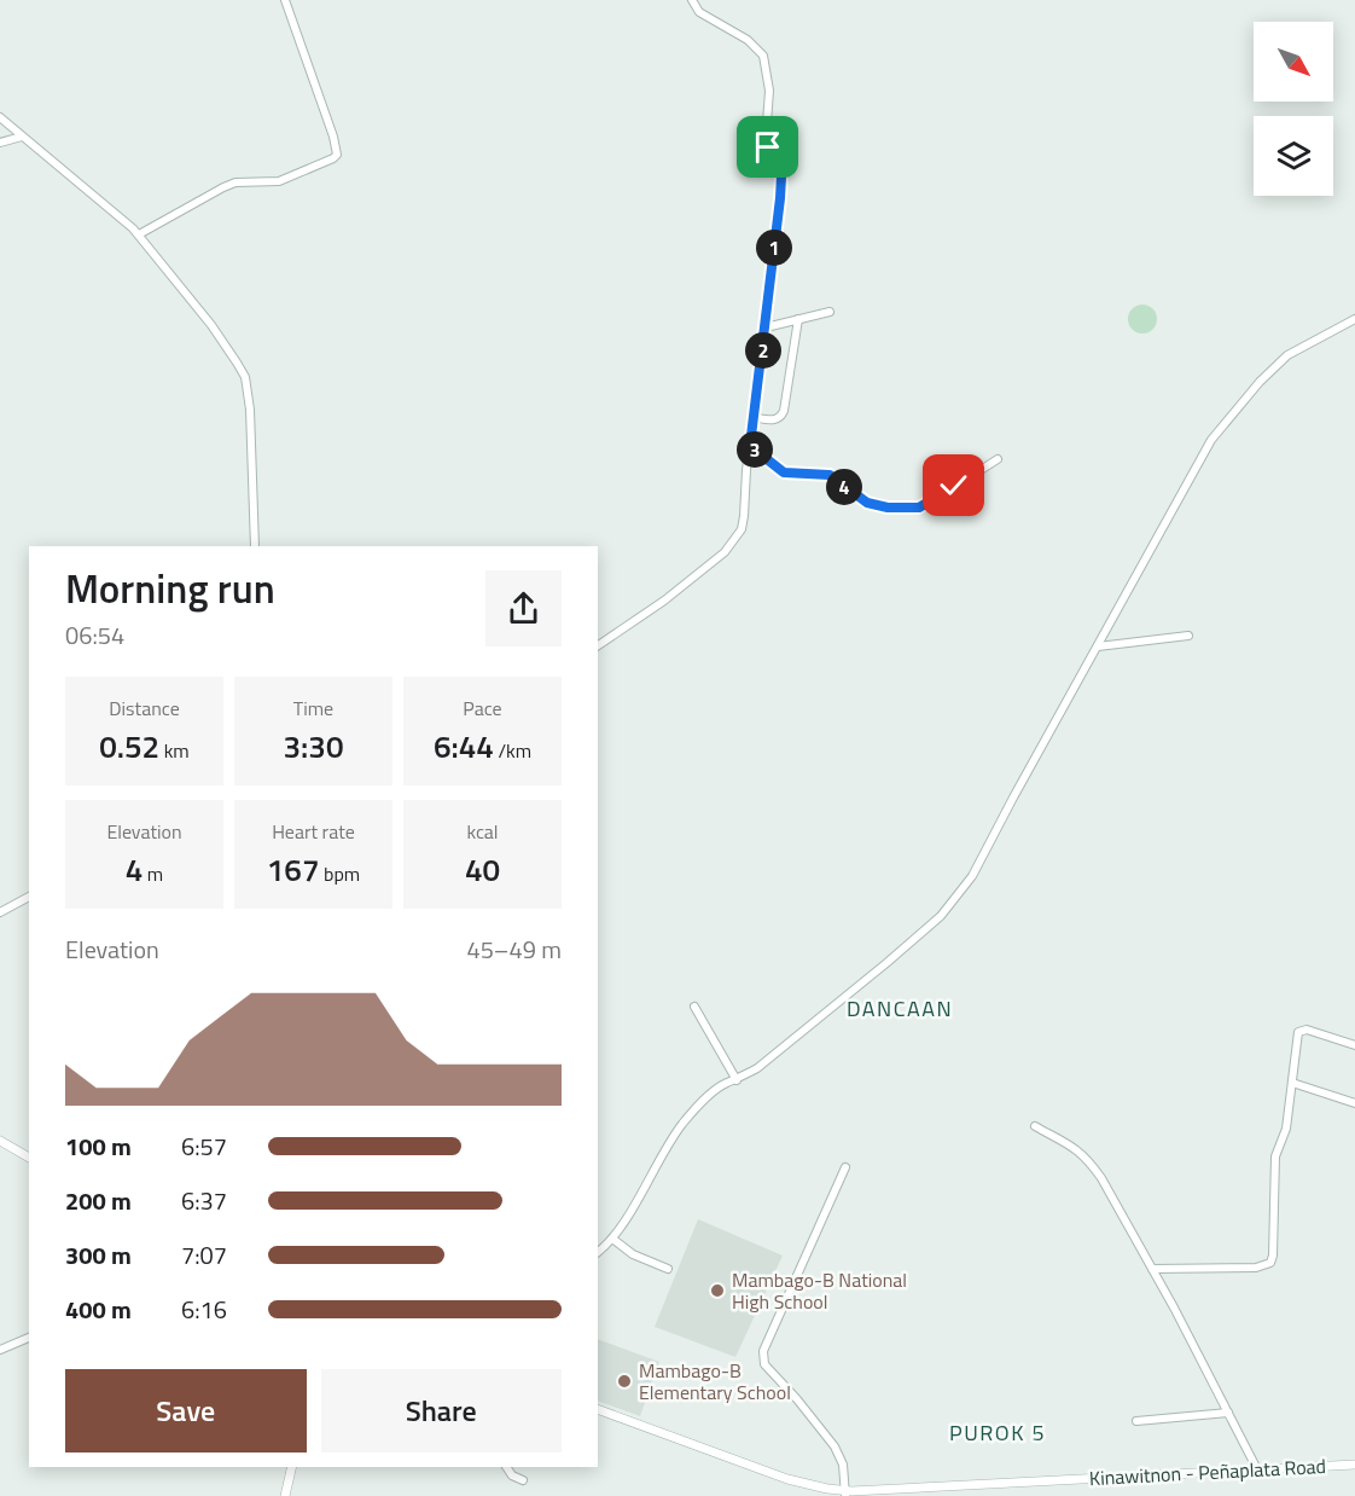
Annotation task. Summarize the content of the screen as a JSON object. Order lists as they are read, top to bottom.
{
  "streets": {
    "street": ["Kinawitnon - Peñaplata Road"]
  },
  "districts": ["DANCAAN", "PUROK 5"],
  "places": ["Mambago-B National High School", "Mambago-B Elementary School"],
  "north": "bottom right",
  "page": {
    "pins": [
      "1",
      "2",
      "3",
      "4"
    ],
    "heading": ["Morning run", "06:54"],
    "stats": [
      ["Distance", "0.52 km"],
      ["Time", "3:30"],
      ["Pace", "6:44 /km"],
      ["Elevation", "4 m"],
      ["Heart rate", "167 bpm"],
      ["kcal", "40"]
    ],
    "chart": ["Elevation", "45–49 m"],
    "list": [
      {
        "name": "100 m",
        "note": "6:57"
      },
      {
        "name": "200 m",
        "note": "6:37"
      },
      {
        "name": "300 m",
        "note": "7:07"
      },
      {
        "name": "400 m",
        "note": "6:16"
      }
    ],
    "buttons": ["Save", "Share"]
  }
}
